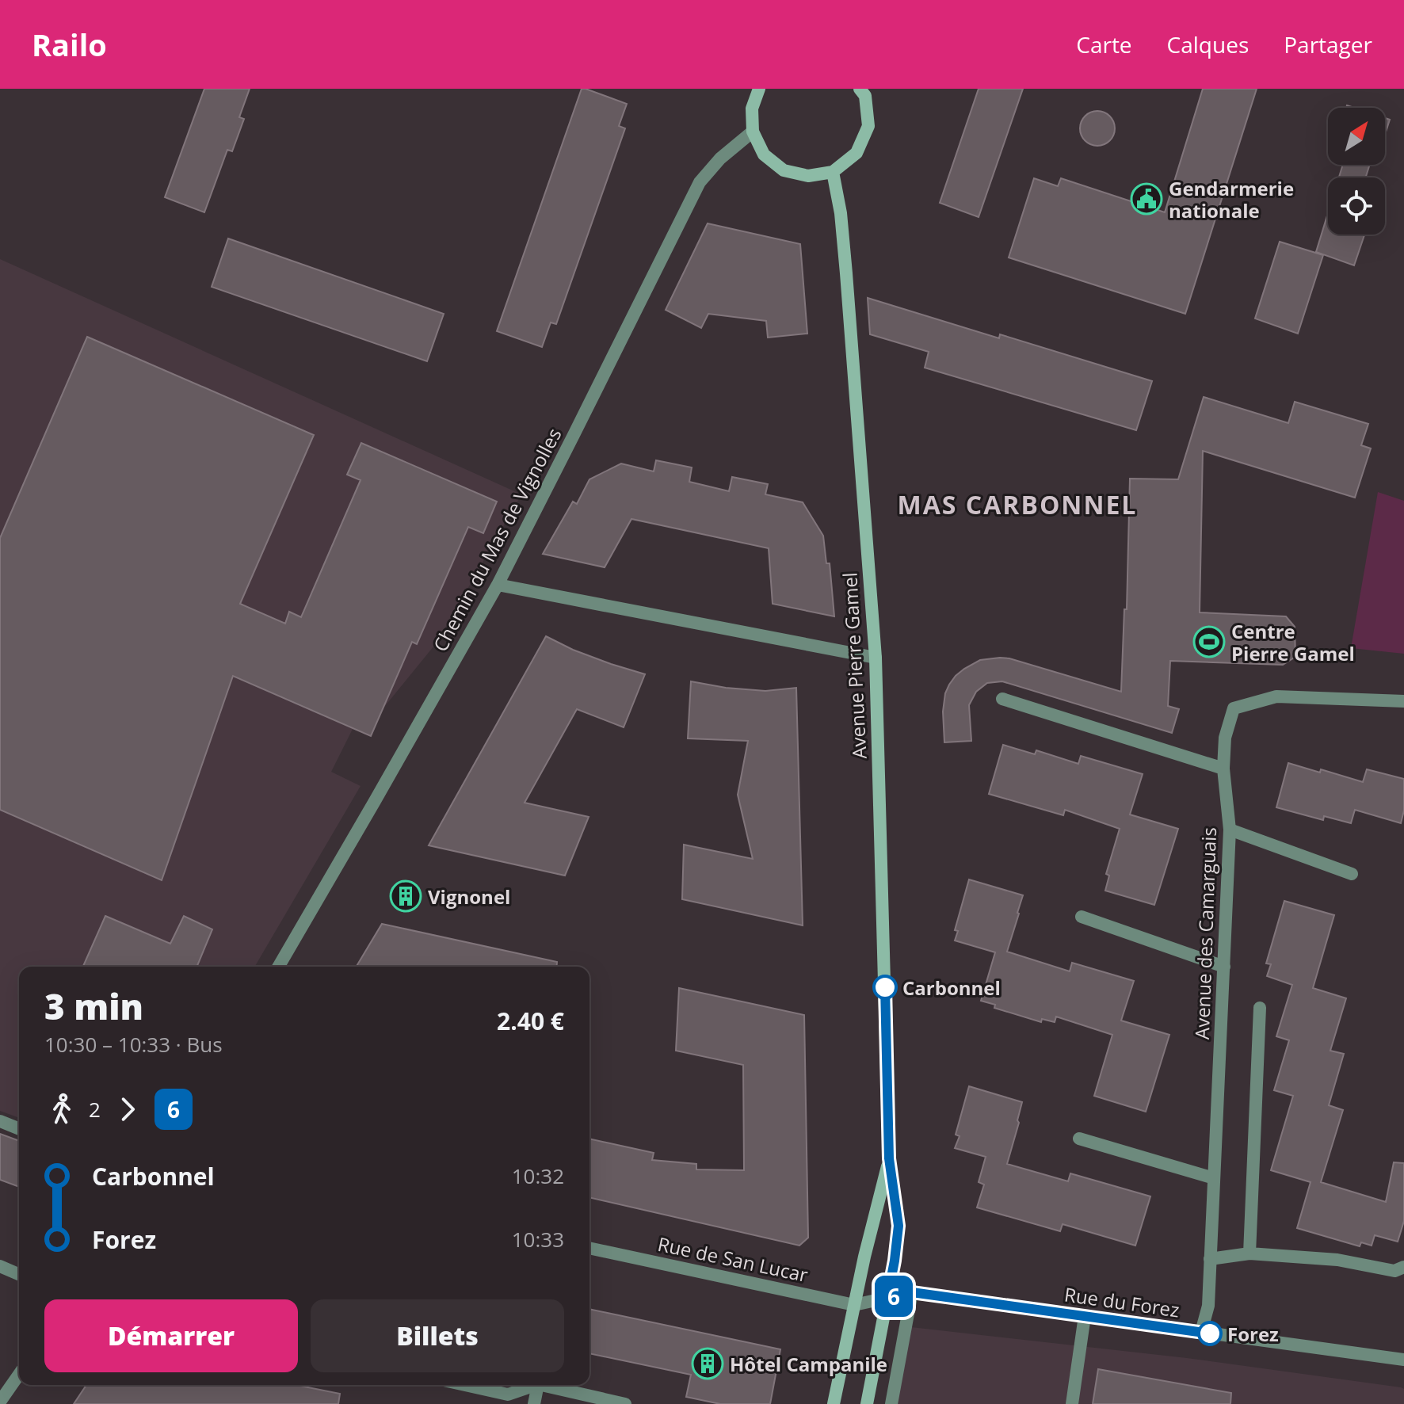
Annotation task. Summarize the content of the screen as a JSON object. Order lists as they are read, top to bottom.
{
  "streets": {
    "street": [
      "Chemin du Mas de Vignolles",
      "Avenue Pierre Gamel",
      "Avenue des Camarguais",
      "Rue de San Lucar",
      "Rue du Forez"
    ]
  },
  "crossings": [
    ["Avenue Pierre Gamel", "Rue de San Lucar"],
    ["Avenue Pierre Gamel", "Rue du Forez"],
    ["Avenue des Camarguais", "Rue du Forez"],
    ["Rue de San Lucar", "Rue du Forez"]
  ],
  "districts": ["MAS CARBONNEL"],
  "places": {
    "public building": ["Gendarmerie nationale"],
    "sports": ["Centre Pierre Gamel"],
    "building": ["Vignonel", "Hôtel Campanile"],
    "other": ["Carbonnel", "Forez"]
  },
  "lines": ["bus line 6"],
  "north": "top right",
  "page": {
    "header": "Railo",
    "nav": ["Carte", "Calques", "Partager"],
    "on_map": "6",
    "heading": ["3 min", "10:30 – 10:33 · Bus", "2.40 €"],
    "legs": ["2", "6"],
    "list": [
      {
        "name": "Carbonnel",
        "value": "10:32"
      },
      {
        "name": "Forez",
        "value": "10:33"
      }
    ],
    "buttons": ["Démarrer", "Billets"]
  }
}
